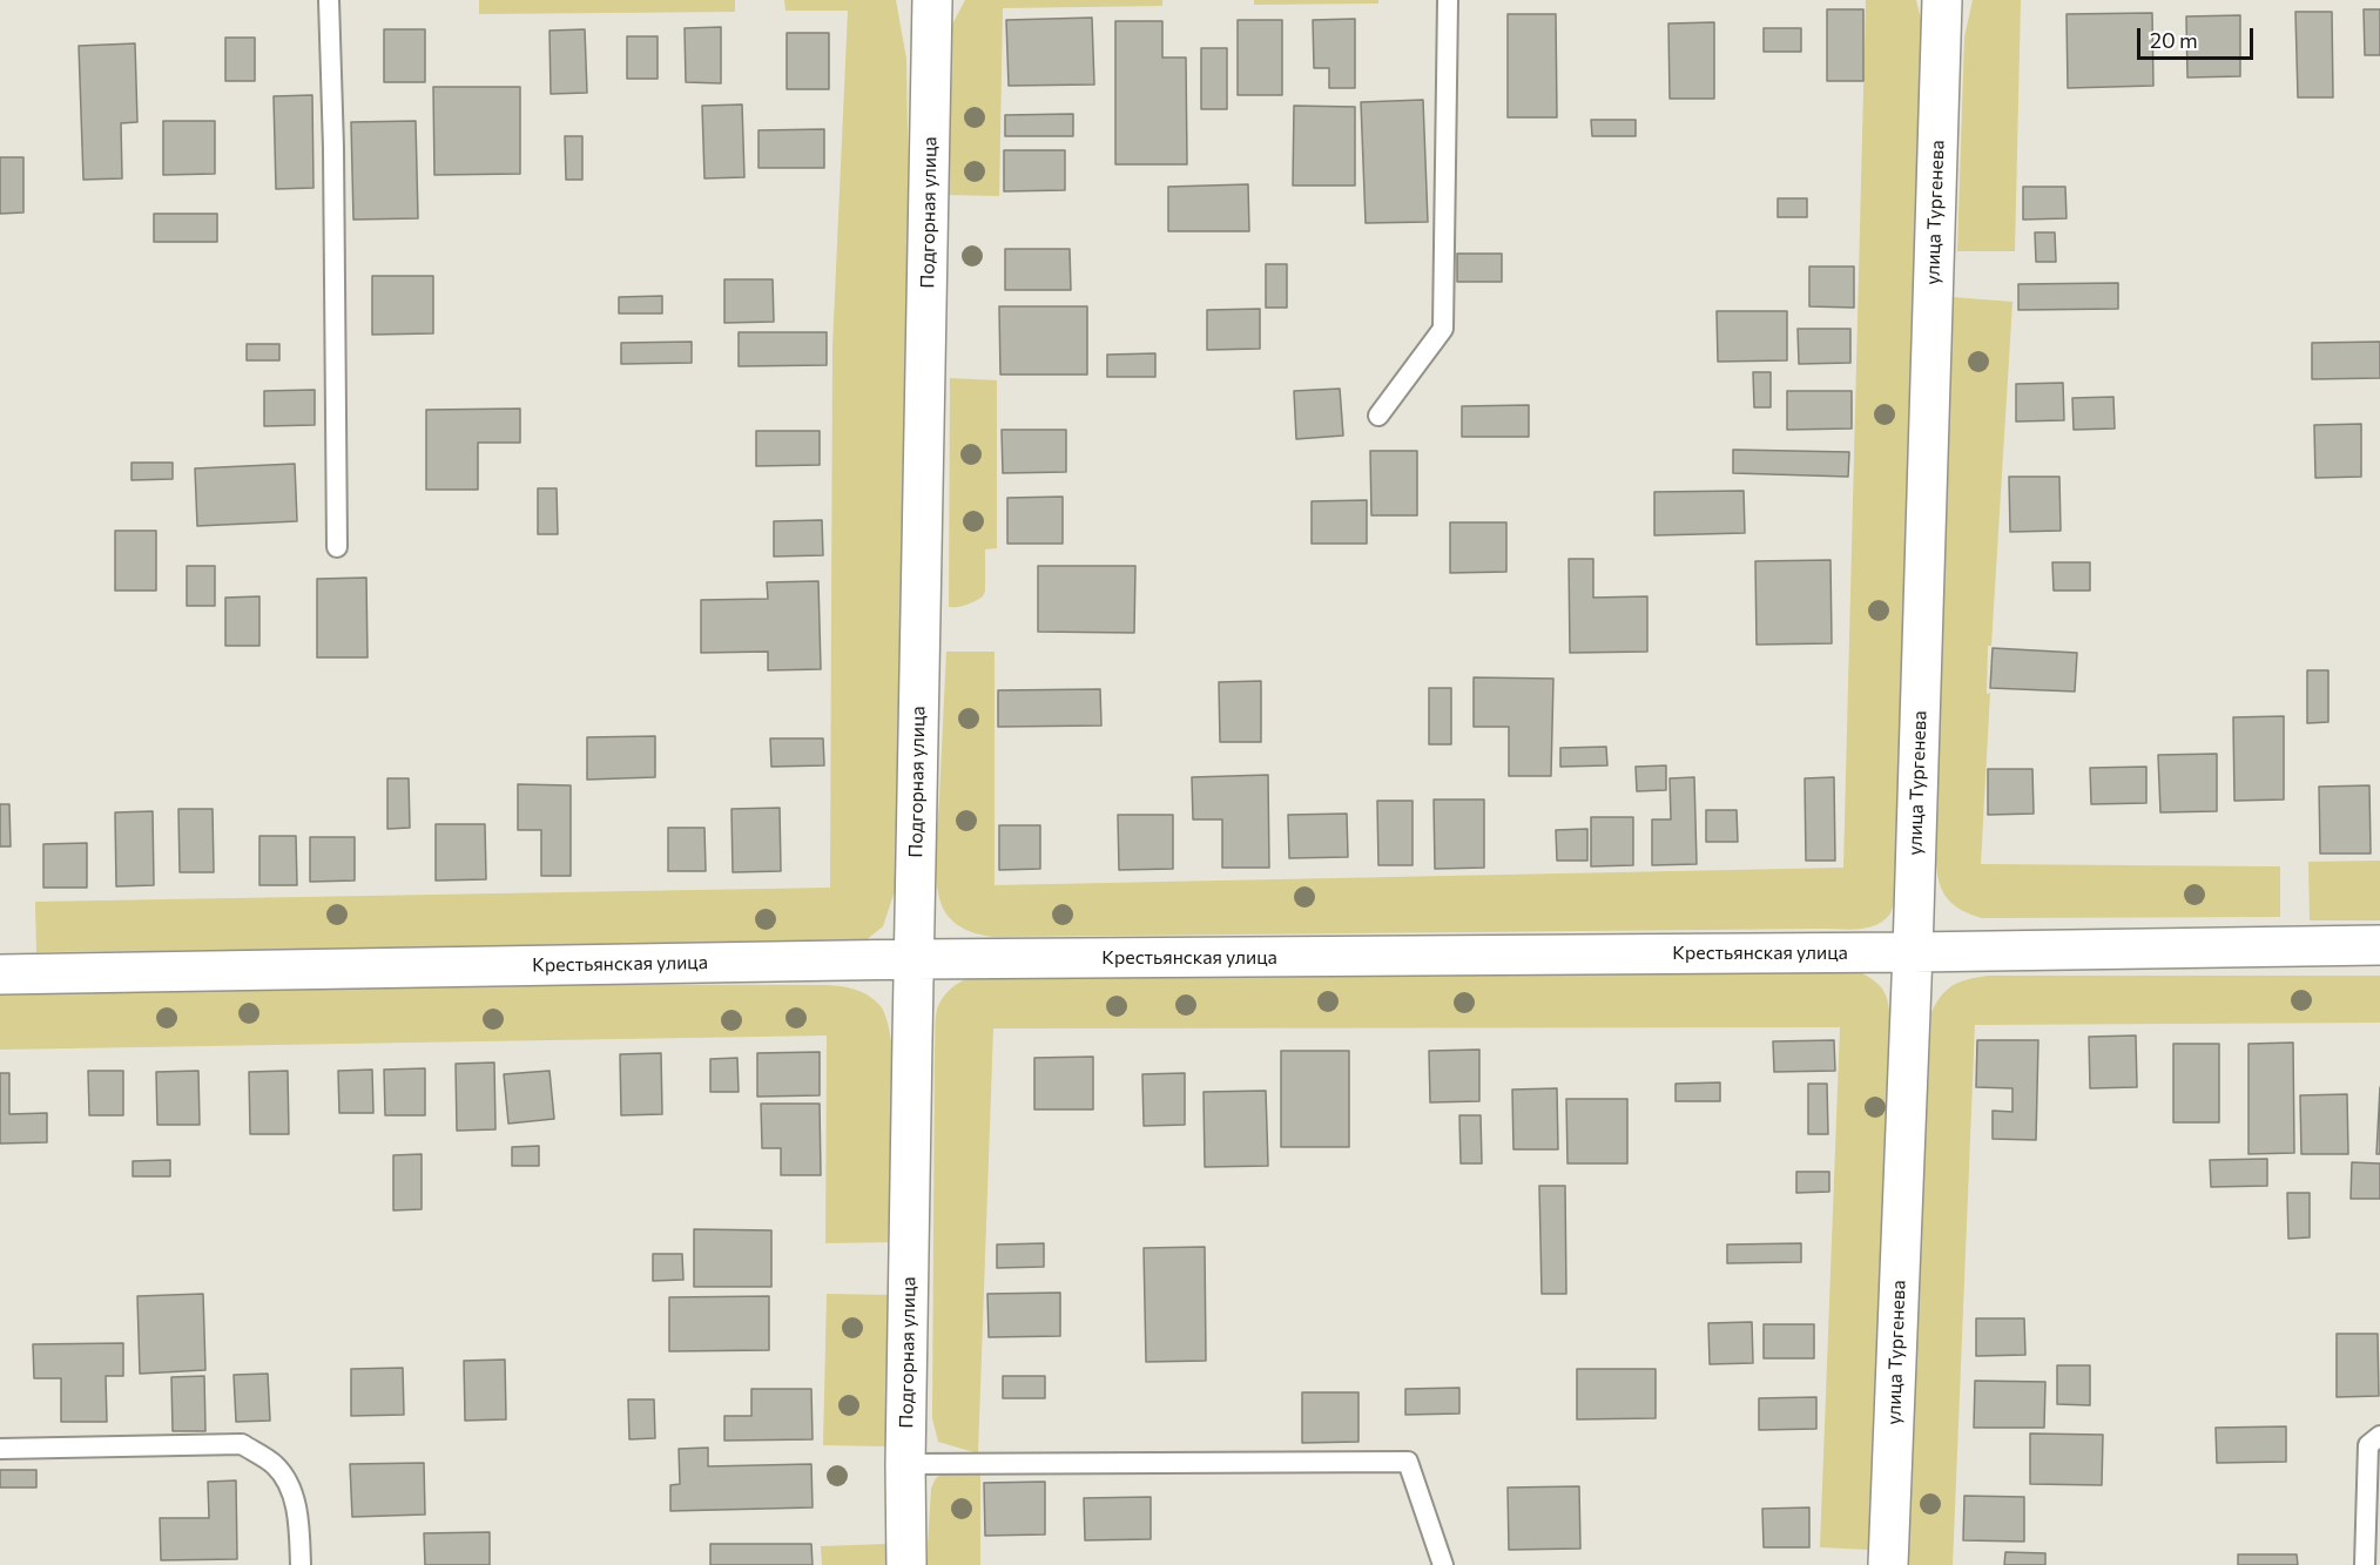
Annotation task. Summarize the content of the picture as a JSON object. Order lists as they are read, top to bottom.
{
  "streets": {
    "street": ["Подгорная улица", "улица Тургенева", "Крестьянская улица"]
  },
  "crossings": [
    ["Подгорная улица", "Крестьянская улица"],
    ["улица Тургенева", "Крестьянская улица"]
  ],
  "scale_bar": "20 m"
}
